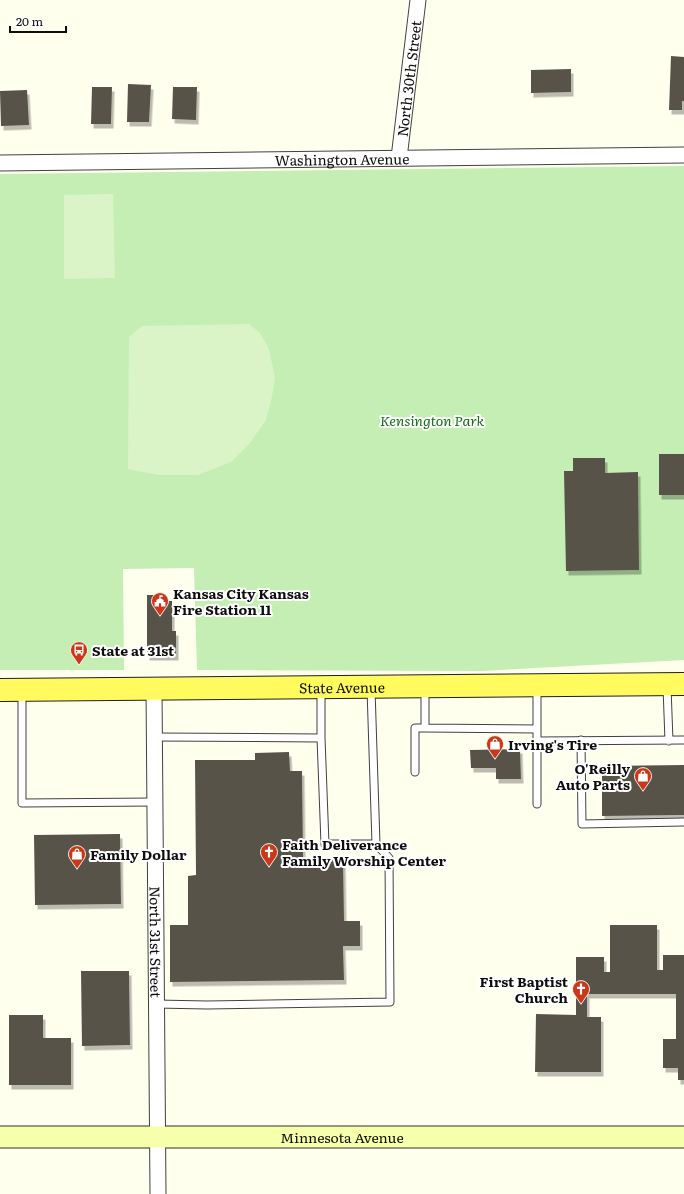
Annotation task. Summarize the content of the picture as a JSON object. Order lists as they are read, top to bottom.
{
  "streets": {
    "main road": ["State Avenue", "Minnesota Avenue"],
    "street": ["North 30th Street", "Washington Avenue", "North 31st Street"]
  },
  "crossings": [
    ["North 30th Street", "Washington Avenue"],
    ["State Avenue", "North 31st Street"],
    ["North 31st Street", "Minnesota Avenue"]
  ],
  "parks": ["Kensington Park"],
  "places": {
    "public building": ["Kansas City Kansas Fire Station 11"],
    "bus stop": ["State at 31st"],
    "shop": ["Irving's Tire", "O'Reilly Auto Parts", "Family Dollar"],
    "church": ["Faith Deliverance Family Worship Center", "First Baptist Church"]
  },
  "scale_bar": "20 m"
}
